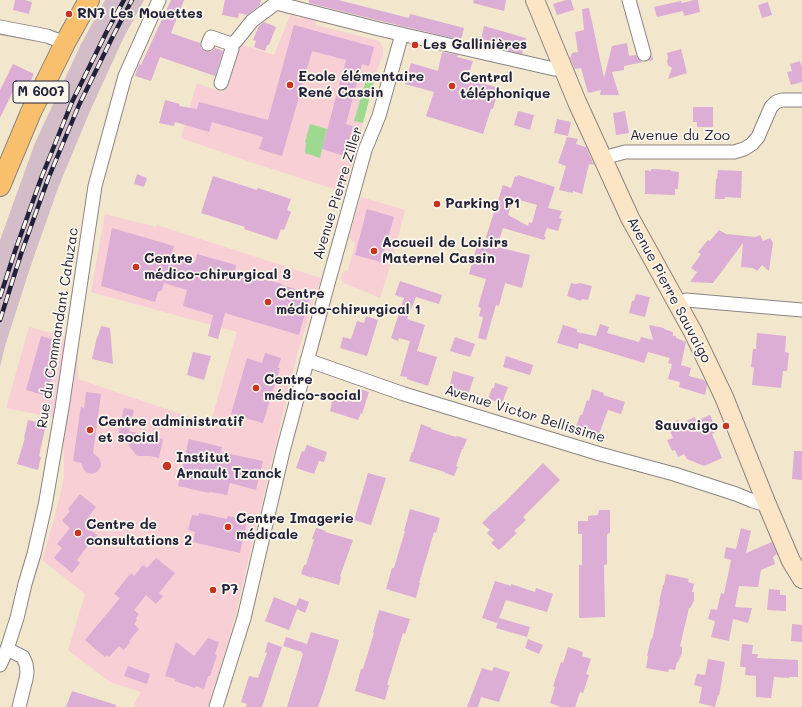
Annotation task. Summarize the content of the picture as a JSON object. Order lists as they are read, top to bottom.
{
  "streets": {
    "main road": ["M 6007", "Avenue Pierre Sauvaigo"],
    "street": [
      "Avenue du Zoo",
      "Avenue Pierre Ziller",
      "Rue du Commandant Cahuzac",
      "Avenue Victor Bellissime"
    ]
  },
  "crossings": [
    ["Avenue du Zoo", "Avenue Pierre Sauvaigo"],
    ["Avenue Pierre Ziller", "Avenue Victor Bellissime"],
    ["Avenue Pierre Sauvaigo", "Avenue Victor Bellissime"]
  ],
  "places": [
    "RN7 Les Mouettes",
    "Les Gallinières",
    "Ecole élémentaire René Cassin",
    "Central téléphonique",
    "Parking P1",
    "Accueil de Loisirs Maternel Cassin",
    "Centre médico-chirurgical 3",
    "Centre médico-chirurgical 1",
    "Centre médico-social",
    "Sauvaigo",
    "Centre administratif et social",
    "Institut Arnault Tzanck",
    "Centre Imagerie médicale",
    "Centre de consultations 2",
    "P7"
  ]
}
